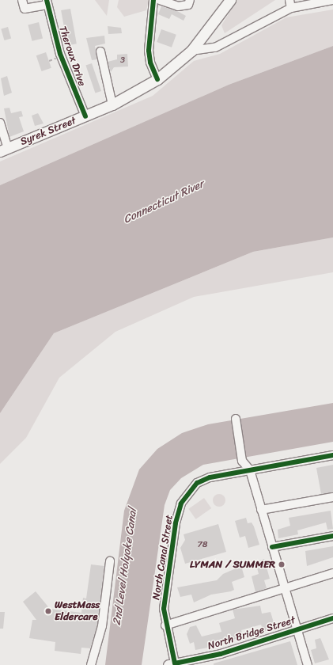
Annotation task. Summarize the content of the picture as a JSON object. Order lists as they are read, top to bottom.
{
  "streets": {
    "main road": ["Syrek Street"],
    "street": ["Theroux Drive", "North Canal Street", "North Bridge Street"]
  },
  "crossings": [
    ["Theroux Drive", "Syrek Street"],
    ["North Canal Street", "North Bridge Street"]
  ],
  "water": ["Connecticut River", "2nd Level Holyoke Canal"],
  "places": ["LYMAN / SUMMER", "WestMass Eldercare"],
  "house_numbers": ["3", "78"]
}
